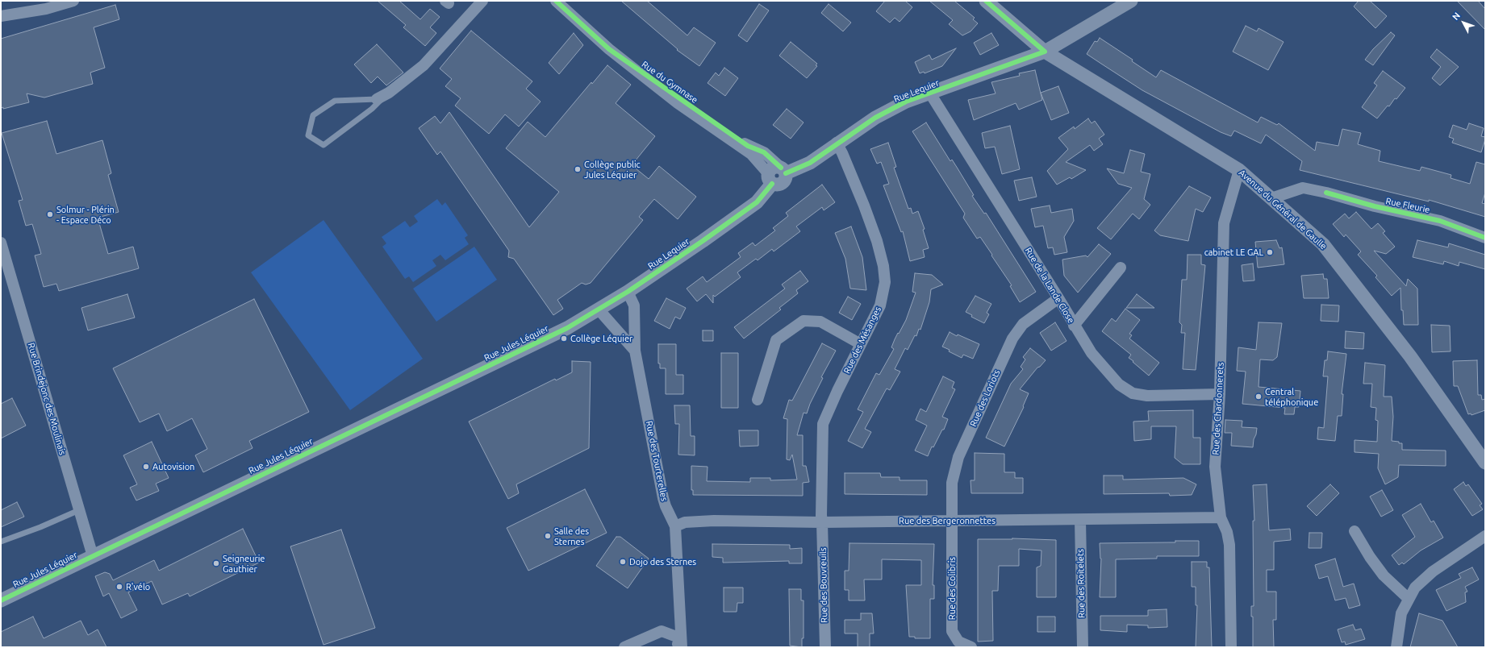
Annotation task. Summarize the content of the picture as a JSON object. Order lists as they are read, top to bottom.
{
  "streets": {
    "street": [
      "Rue du Gymnase",
      "Rue Lequier",
      "Rue Fleurie",
      "Avenue du Général de Gaulle",
      "Rue de la Lande Close",
      "Rue des Mésanges",
      "Rue Jules Léquier",
      "Rue des Loriots",
      "Rue Brindejonc des Moulinais",
      "Rue des Chardonnerets",
      "Rue des Tourterelles",
      "Rue des Bergeronnettes",
      "Rue des Roitelets",
      "Rue des Bouvreuils",
      "Rue des Colibris"
    ]
  },
  "crossings": [
    ["Rue du Gymnase", "Rue Lequier"],
    ["Rue Lequier", "Avenue du Général de Gaulle"],
    ["Rue Lequier", "Rue de la Lande Close"],
    ["Rue Lequier", "Rue des Mésanges"],
    ["Rue Lequier", "Rue Jules Léquier"],
    ["Rue Lequier", "Rue des Tourterelles"],
    ["Rue Fleurie", "Avenue du Général de Gaulle"],
    ["Avenue du Général de Gaulle", "Rue des Chardonnerets"],
    ["Rue de la Lande Close", "Rue des Loriots"],
    ["Rue de la Lande Close", "Rue des Chardonnerets"],
    ["Rue des Mésanges", "Rue des Bergeronnettes"],
    ["Rue des Mésanges", "Rue des Bouvreuils"],
    ["Rue Jules Léquier", "Rue Brindejonc des Moulinais"],
    ["Rue des Loriots", "Rue des Bergeronnettes"],
    ["Rue des Loriots", "Rue des Colibris"],
    ["Rue des Chardonnerets", "Rue des Bergeronnettes"],
    ["Rue des Tourterelles", "Rue des Bergeronnettes"],
    ["Rue des Bergeronnettes", "Rue des Roitelets"],
    ["Rue des Bergeronnettes", "Rue des Bouvreuils"],
    ["Rue des Bergeronnettes", "Rue des Colibris"]
  ],
  "places": [
    "Collège public Jules Léquier",
    "Solmur - Plérin - Espace Déco",
    "cabinet LE GAL",
    "Collège Léquier",
    "Central téléphonique",
    "Autovision",
    "Salle des Sternes",
    "Dojo des Sternes",
    "Seigneurie Gauthier",
    "R'vélo"
  ],
  "north": "top left"
}
